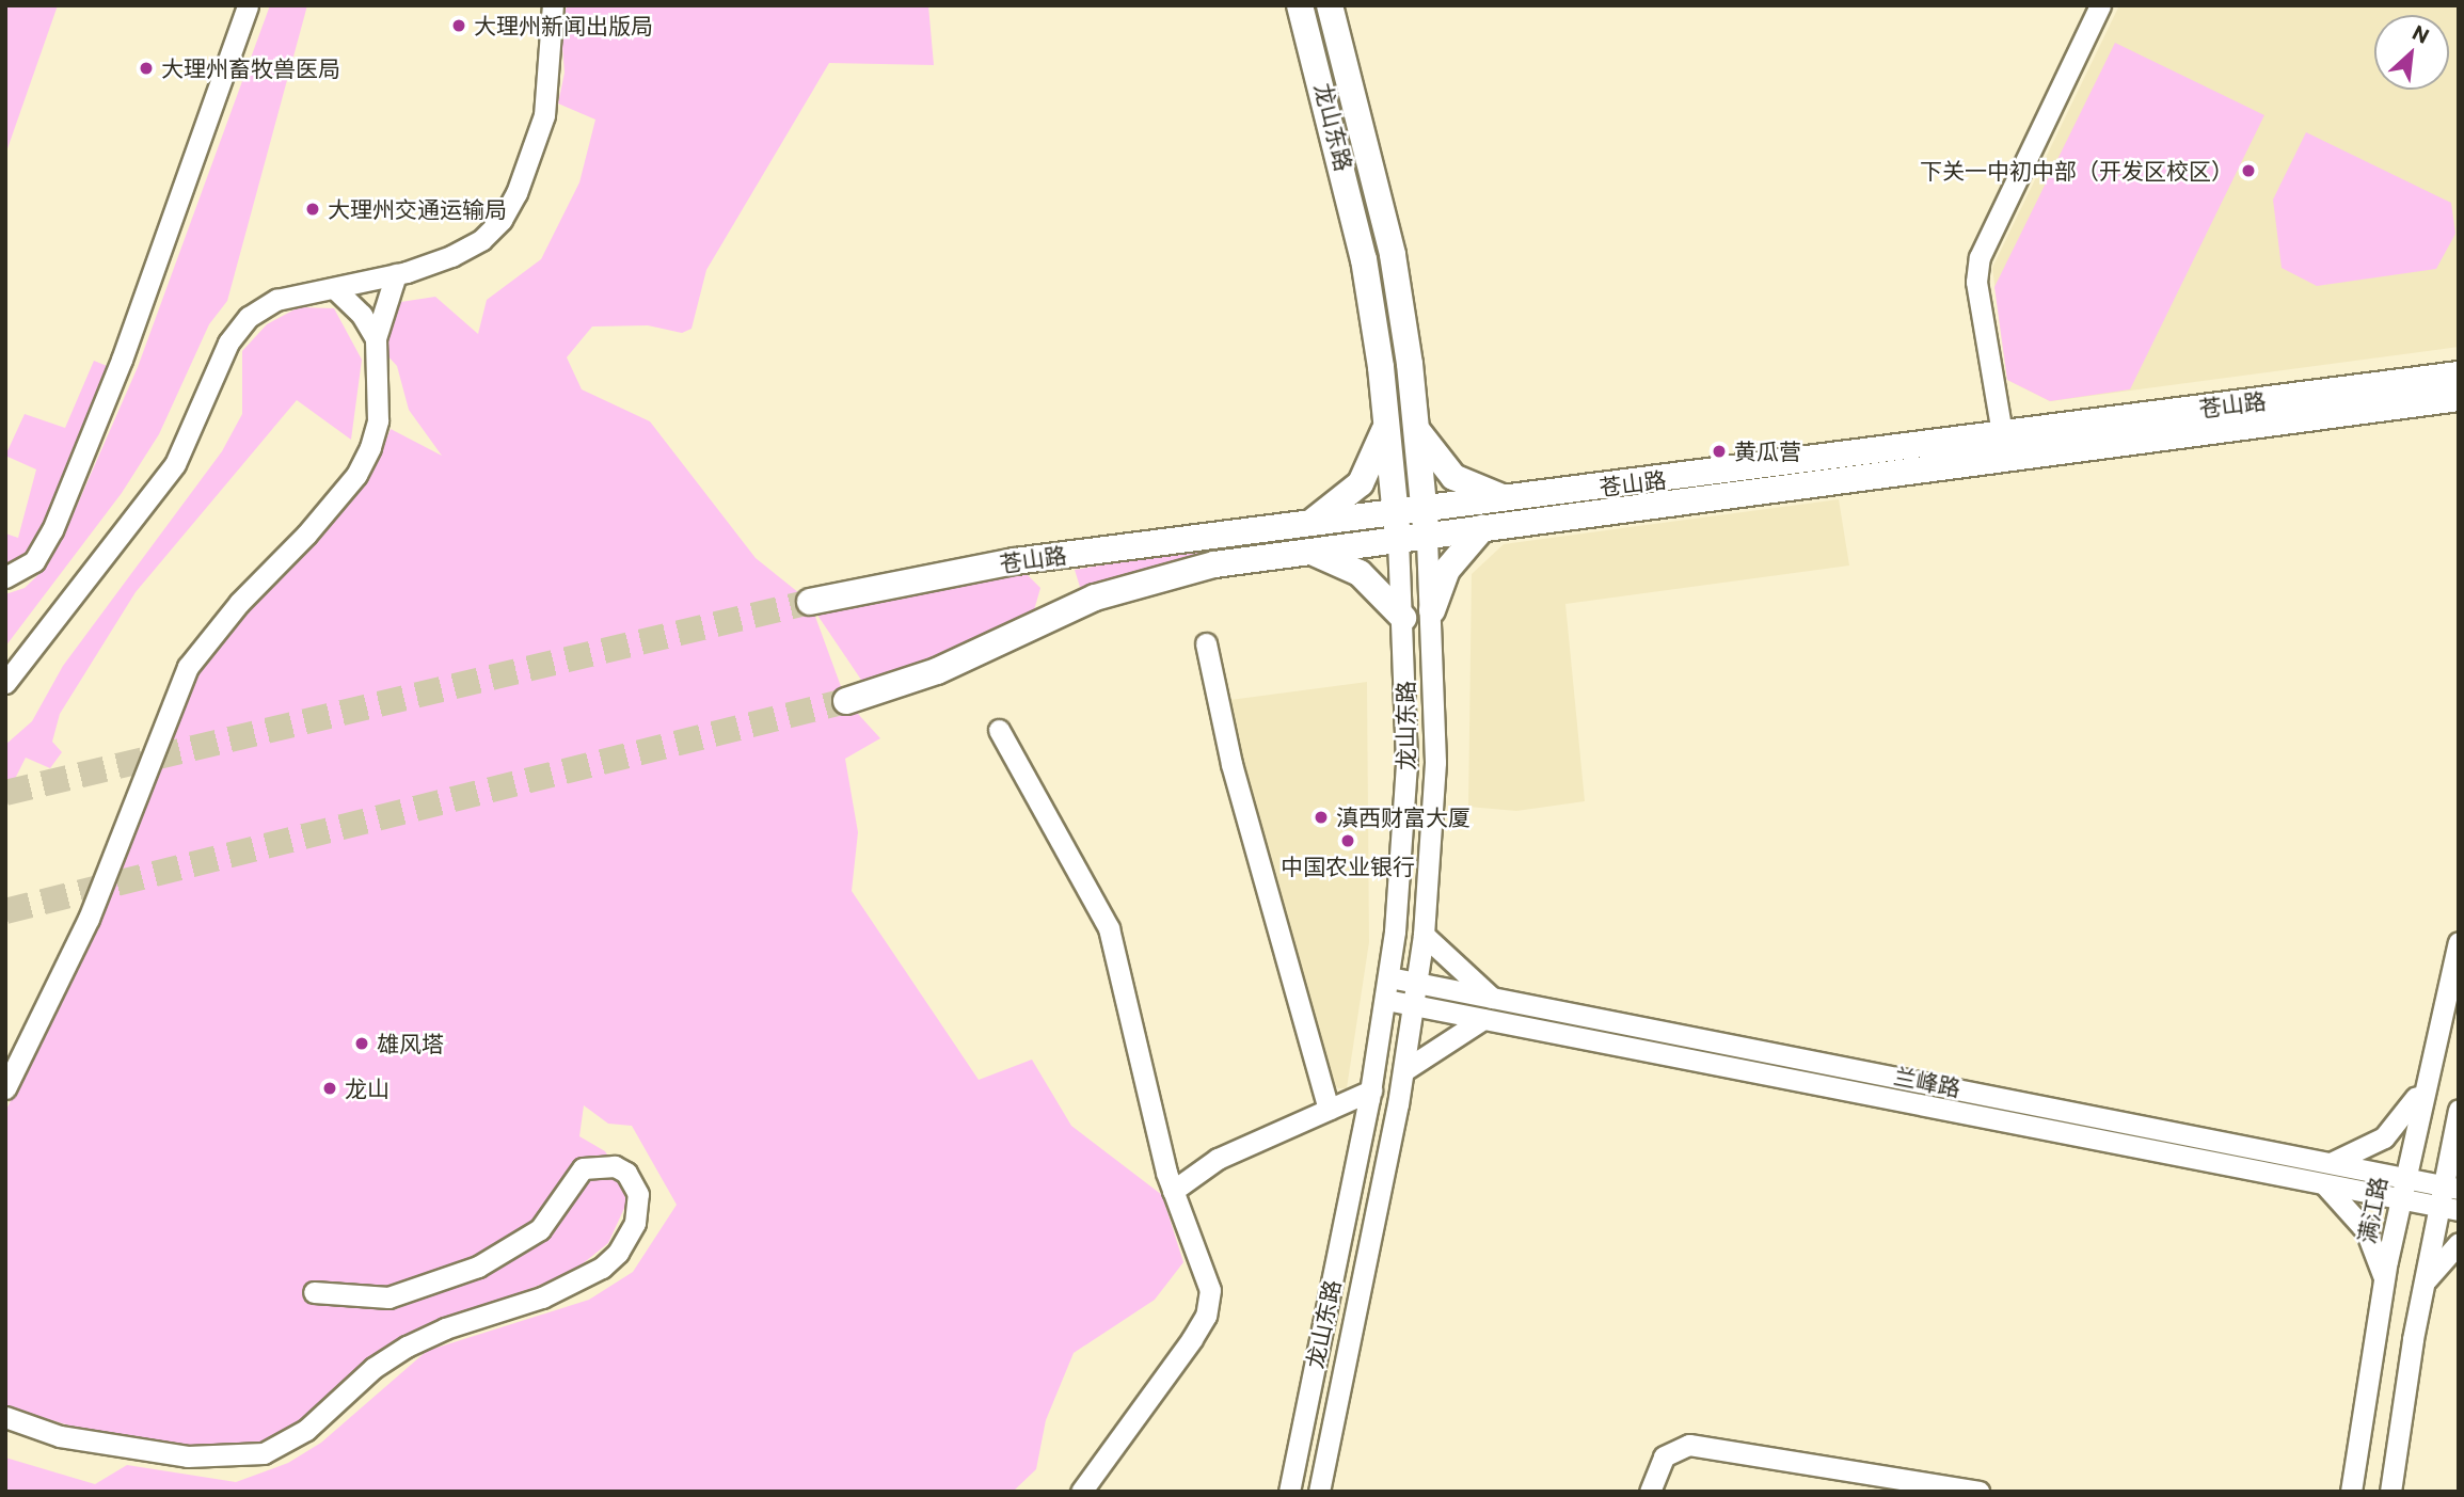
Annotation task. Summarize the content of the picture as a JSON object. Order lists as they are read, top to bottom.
{
  "streets": {
    "main road": ["龙山东路", "苍山路"],
    "street": ["兰峰路", "满江路"]
  },
  "crossings": [
    ["龙山东路", "苍山路"],
    ["龙山东路", "兰峰路"],
    ["兰峰路", "满江路"]
  ],
  "places": [
    "大理州新闻出版局",
    "大理州畜牧兽医局",
    "下关一中初中部（开发区校区）",
    "大理州交通运输局",
    "黄瓜营",
    "滇西财富大厦",
    "中国农业银行",
    "雄风塔",
    "龙山"
  ],
  "north": "top right"
}
